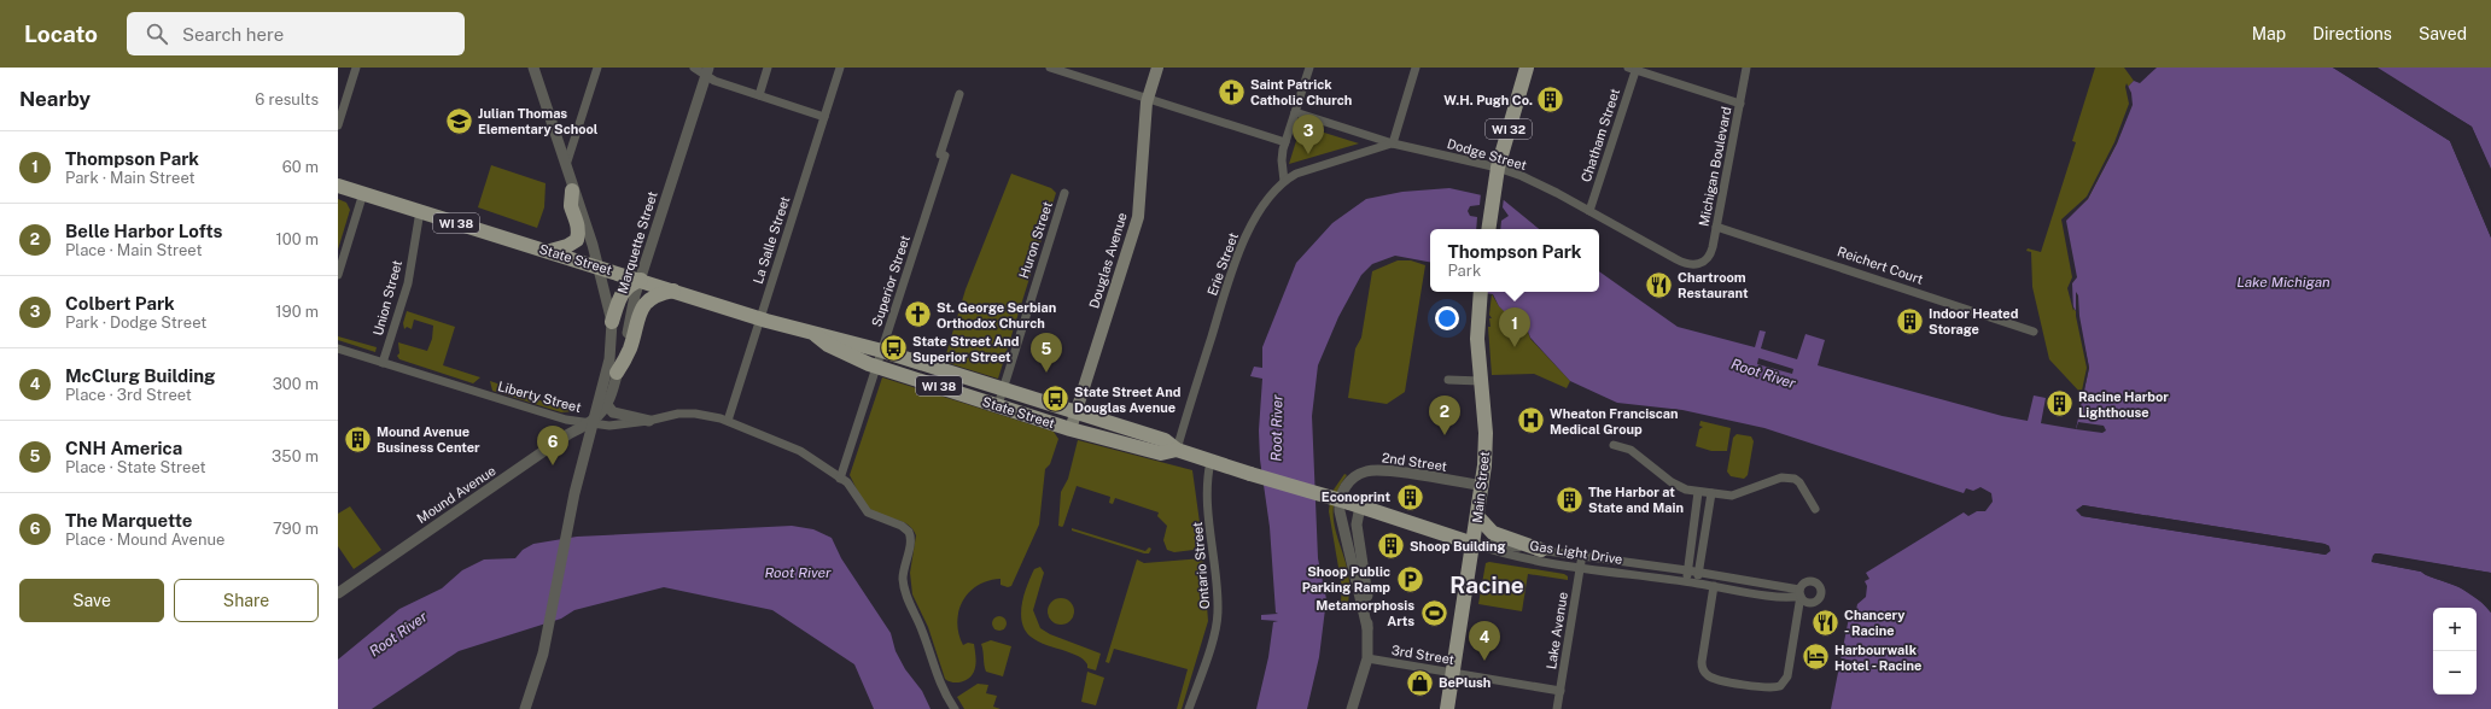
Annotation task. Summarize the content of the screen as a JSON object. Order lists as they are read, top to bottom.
{
  "streets": {
    "main road": [
      "WI 32",
      "WI 38",
      "State Street",
      "Douglas Avenue",
      "Main Street"
    ],
    "street": [
      "Chatham Street",
      "Dodge Street",
      "Michigan Boulevard",
      "La Salle Street",
      "Huron Street",
      "Marquette Street",
      "Erie Street",
      "Reichert Court",
      "Superior Street",
      "Union Street",
      "Liberty Street",
      "2nd Street",
      "Mound Avenue",
      "Gas Light Drive",
      "Ontario Street",
      "Lake Avenue",
      "3rd Street"
    ]
  },
  "crossings": [
    ["WI 32", "Dodge Street"],
    ["Chatham Street", "Dodge Street"],
    ["Dodge Street", "Michigan Boulevard"],
    ["Michigan Boulevard", "Reichert Court"],
    ["La Salle Street", "State Street"],
    ["La Salle Street", "Liberty Street"],
    ["Huron Street", "State Street"],
    ["Marquette Street", "State Street"],
    ["Marquette Street", "Liberty Street"],
    ["Marquette Street", "Mound Avenue"],
    ["State Street", "Douglas Avenue"],
    ["State Street", "Erie Street"],
    ["State Street", "Superior Street"],
    ["State Street", "Union Street"],
    ["State Street", "Main Street"],
    ["State Street", "Gas Light Drive"],
    ["State Street", "Ontario Street"],
    ["Superior Street", "Liberty Street"],
    ["Union Street", "Liberty Street"],
    ["Liberty Street", "Mound Avenue"],
    ["2nd Street", "Main Street"],
    ["Main Street", "Gas Light Drive"],
    ["Main Street", "3rd Street"],
    ["Gas Light Drive", "Lake Avenue"],
    ["Lake Avenue", "3rd Street"]
  ],
  "districts": ["Racine"],
  "water": ["Lake Michigan", "Root River"],
  "places": {
    "church": ["Saint Patrick Catholic Church", "St. George Serbian Orthodox Church"],
    "building": [
      "W.H. Pugh Co.",
      "Indoor Heated Storage",
      "Racine Harbor Lighthouse",
      "Mound Avenue Business Center",
      "Econoprint",
      "The Harbor at State and Main",
      "Shoop Building"
    ],
    "school or university": ["Julian Thomas Elementary School"],
    "restaurant": ["Chartroom Restaurant", "Chancery - Racine"],
    "bus stop": ["State Street And Superior Street", "State Street And Douglas Avenue"],
    "hospital": ["Wheaton Franciscan Medical Group"],
    "parking": ["Shoop Public Parking Ramp"],
    "sports": ["Metamorphosis Arts"],
    "hotel": ["Harbourwalk Hotel - Racine"],
    "shop": ["BePlush"]
  },
  "page": {
    "header": "Locato",
    "search": "Search here",
    "nav": ["Map", "Directions", "Saved"],
    "heading": ["Nearby", "6 results"],
    "pins": [
      "3",
      "1",
      "5",
      "2",
      "6",
      "4"
    ],
    "list": [
      {
        "mark": "1",
        "name": "Thompson Park",
        "note": "Park · Main Street",
        "value": "60 m"
      },
      {
        "mark": "2",
        "name": "Belle Harbor Lofts",
        "note": "Place · Main Street",
        "value": "100 m"
      },
      {
        "mark": "3",
        "name": "Colbert Park",
        "note": "Park · Dodge Street",
        "value": "190 m"
      },
      {
        "mark": "4",
        "name": "McClurg Building",
        "note": "Place · 3rd Street",
        "value": "300 m"
      },
      {
        "mark": "5",
        "name": "CNH America",
        "note": "Place · State Street",
        "value": "350 m"
      },
      {
        "mark": "6",
        "name": "The Marquette",
        "note": "Place · Mound Avenue",
        "value": "790 m"
      }
    ],
    "popup": ["Thompson Park", "Park"],
    "buttons": ["Save", "Share"],
    "map_buttons": ["+", "−"]
  }
}
